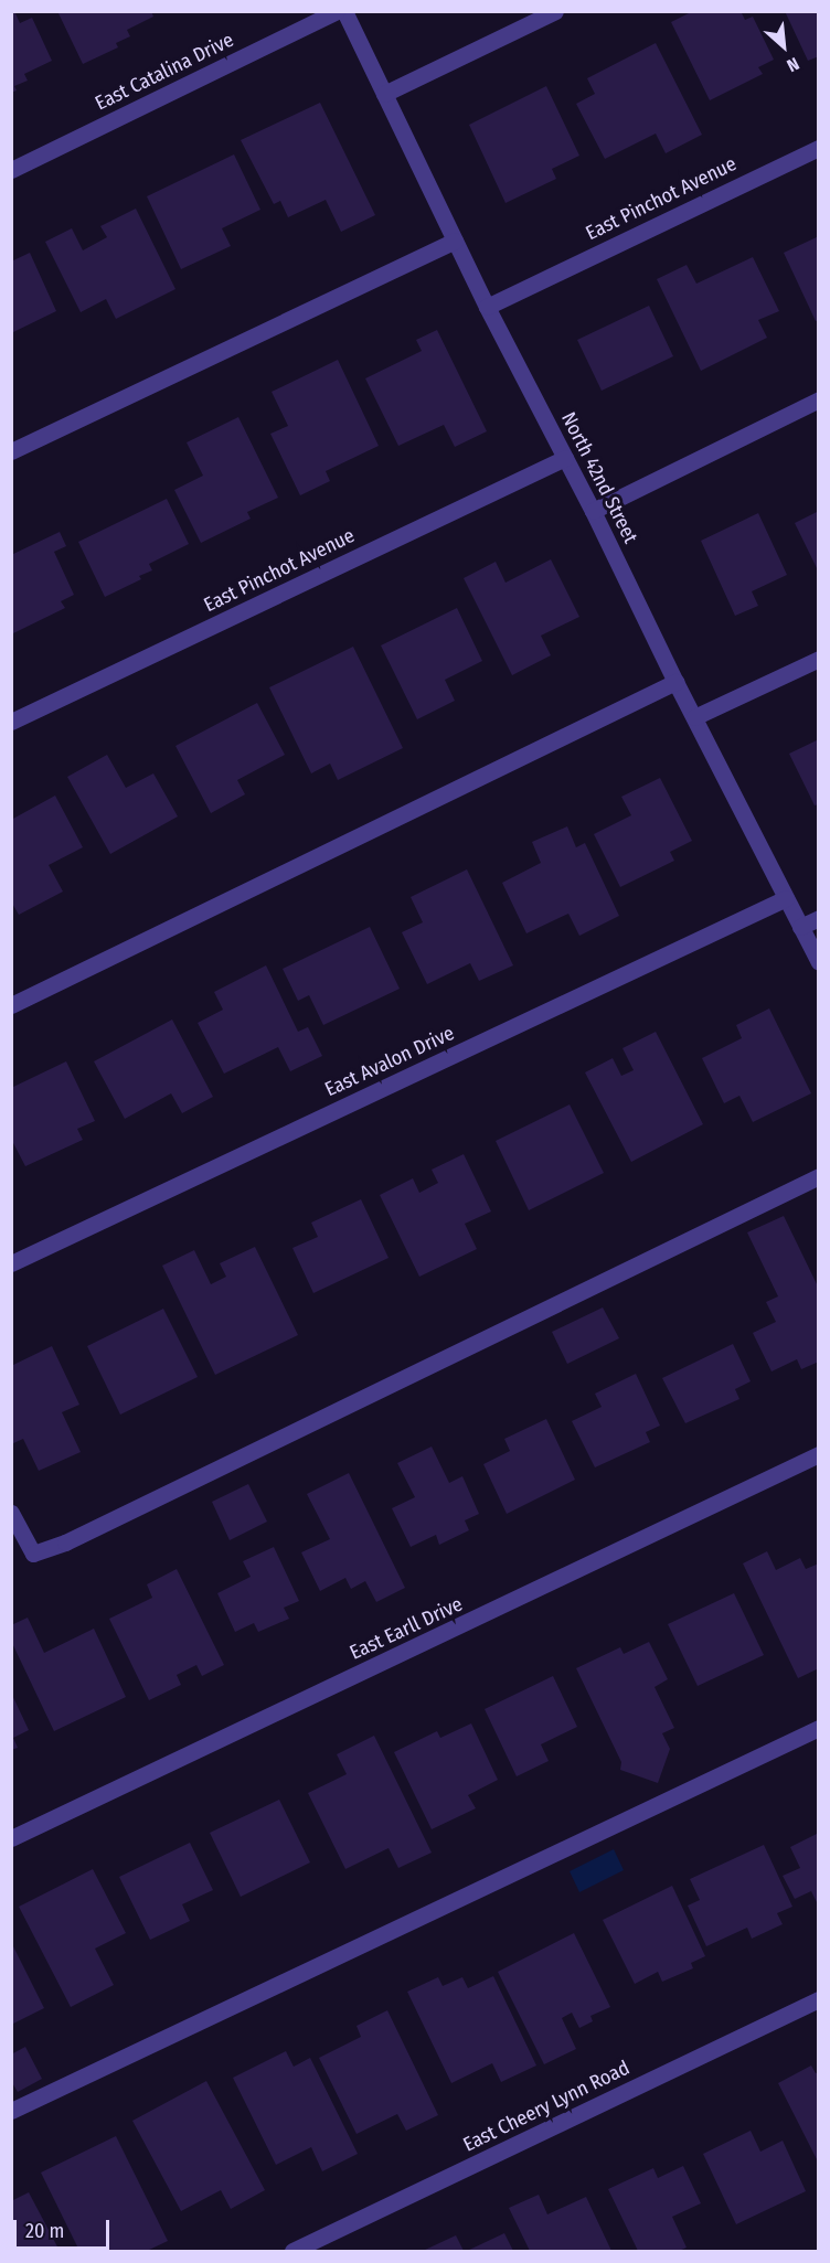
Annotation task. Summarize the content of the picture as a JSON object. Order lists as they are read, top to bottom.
{
  "streets": {
    "street": [
      "East Catalina Drive",
      "East Pinchot Avenue",
      "North 42nd Street",
      "East Avalon Drive",
      "East Earll Drive",
      "East Cheery Lynn Road"
    ]
  },
  "crossings": [
    ["East Pinchot Avenue", "North 42nd Street"],
    ["North 42nd Street", "East Avalon Drive"]
  ],
  "scale_bar": "20 m",
  "north": "bottom right"
}
